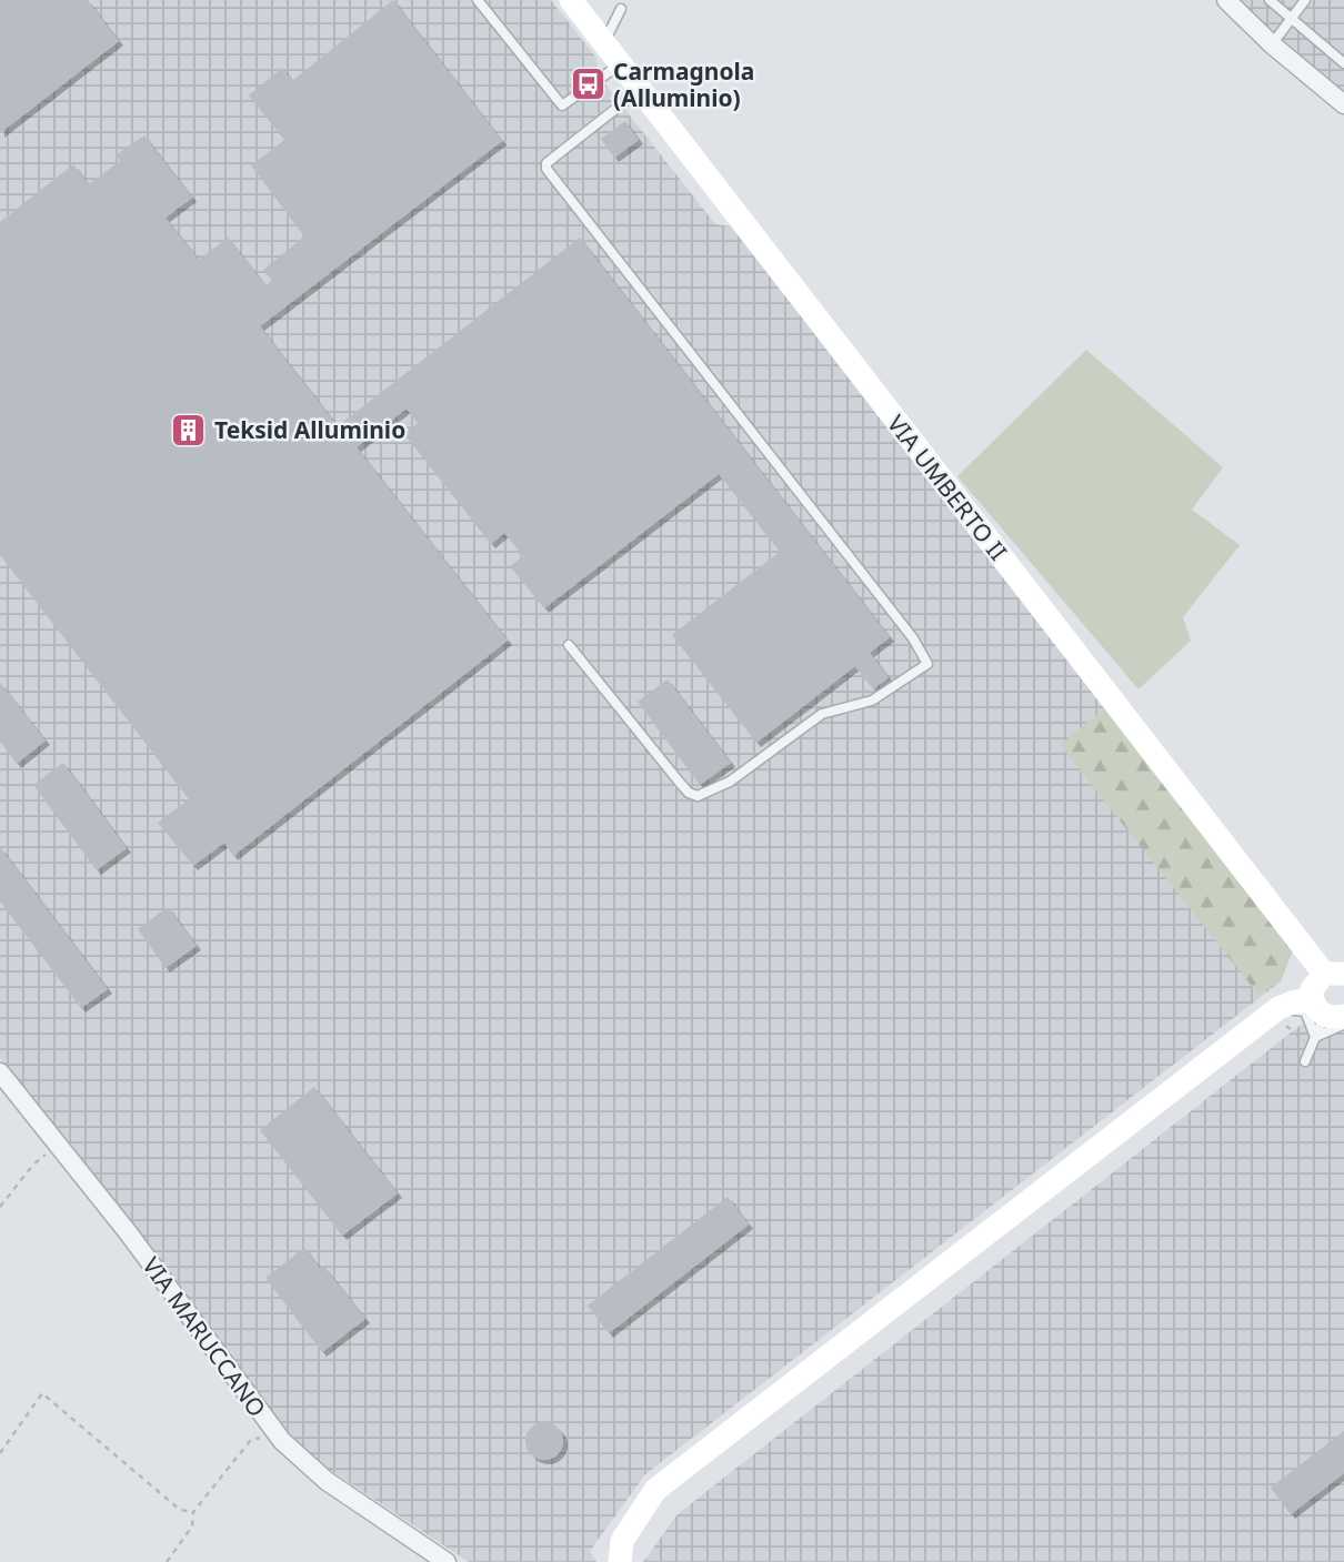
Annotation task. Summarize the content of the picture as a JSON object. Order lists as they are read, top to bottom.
{
  "streets": {
    "street": ["VIA UMBERTO II", "VIA MARUCCANO"]
  },
  "places": {
    "bus stop": ["Carmagnola (Alluminio)"],
    "building": ["Teksid Alluminio"]
  }
}
